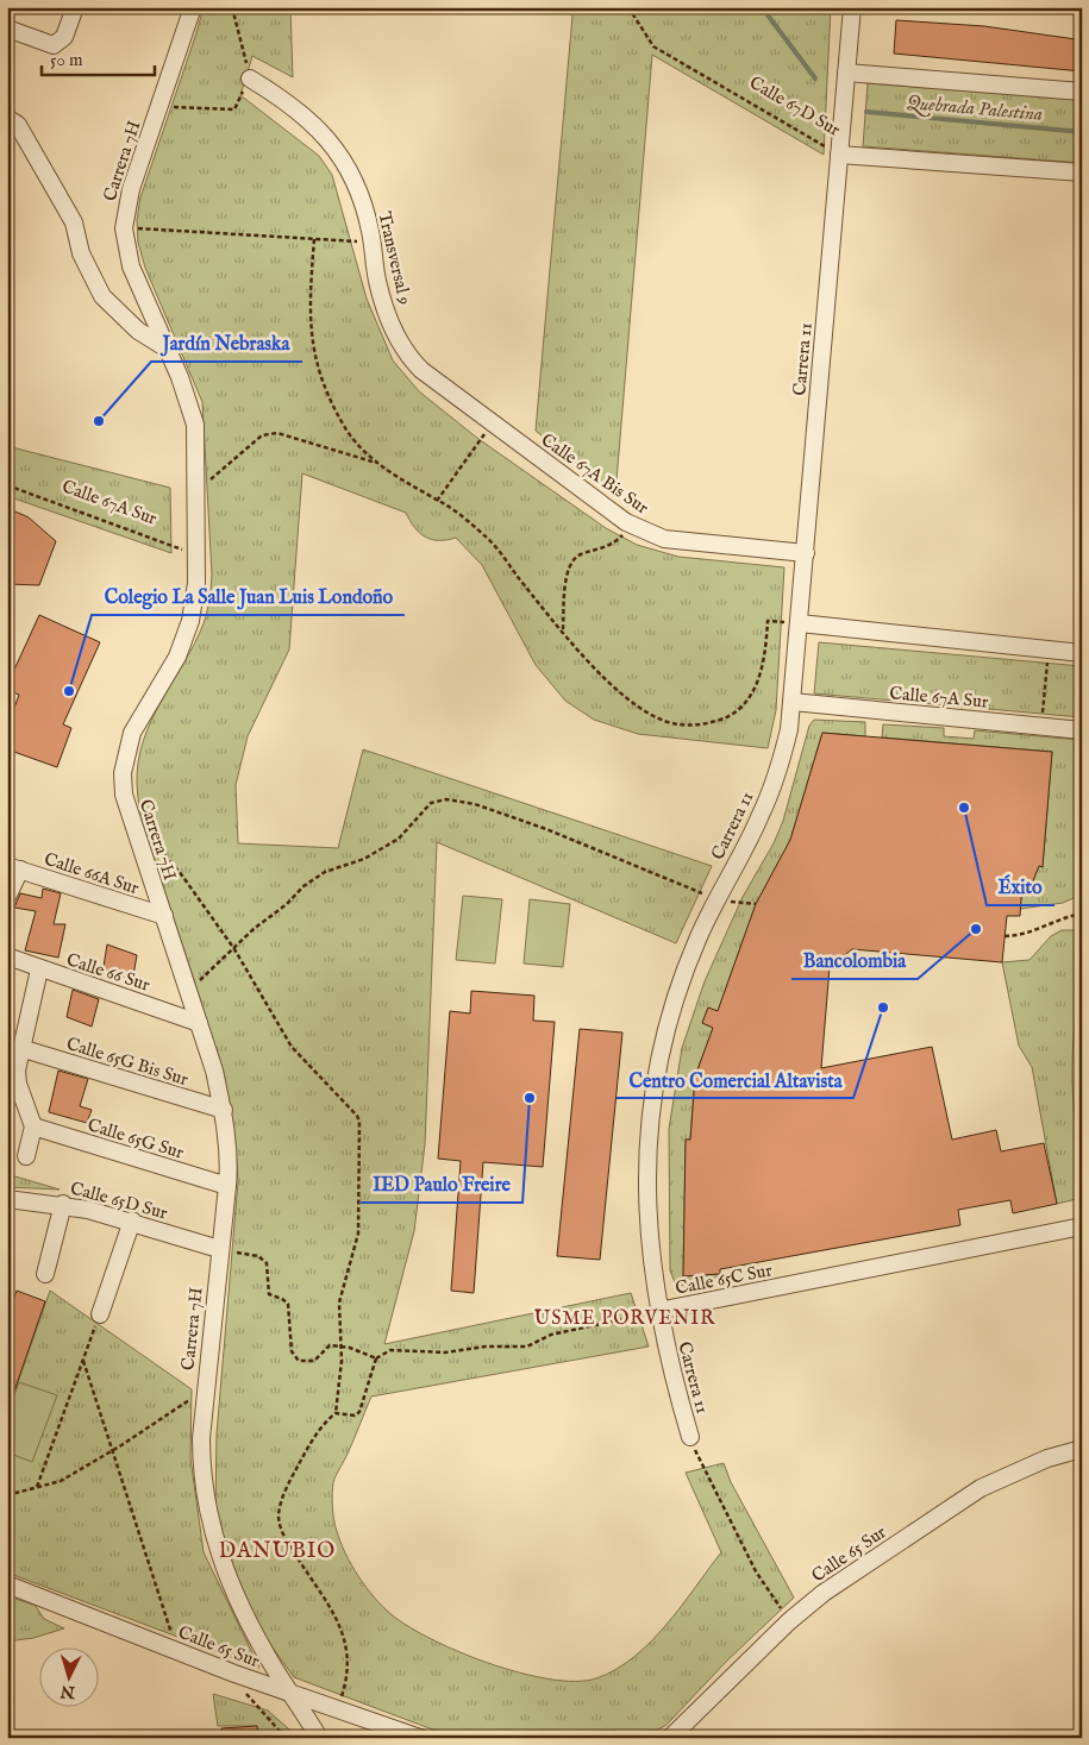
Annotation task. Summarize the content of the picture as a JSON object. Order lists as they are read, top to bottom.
{
  "streets": {
    "street": [
      "Calle 67D Sur",
      "Carrera 7H",
      "Transversal 9",
      "Carrera 11",
      "Calle 67A Bis Sur",
      "Calle 67A Sur",
      "Calle 66A Sur",
      "Calle 66 Sur",
      "Calle 65G Bis Sur",
      "Calle 65G Sur",
      "Calle 65D Sur",
      "Calle 65C Sur",
      "Calle 65 Sur"
    ]
  },
  "crossings": [
    ["Calle 67D Sur", "Carrera 11"],
    ["Carrera 7H", "Calle 67A Sur"],
    ["Carrera 7H", "Calle 66A Sur"],
    ["Carrera 7H", "Calle 66 Sur"],
    ["Carrera 7H", "Calle 65G Bis Sur"],
    ["Carrera 7H", "Calle 65G Sur"],
    ["Carrera 7H", "Calle 65D Sur"],
    ["Carrera 7H", "Calle 65 Sur"],
    ["Transversal 9", "Calle 67A Bis Sur"],
    ["Carrera 11", "Calle 67A Bis Sur"],
    ["Carrera 11", "Calle 67A Sur"],
    ["Carrera 11", "Calle 65C Sur"],
    ["Carrera 11", "Calle 65 Sur"]
  ],
  "districts": ["USME PORVENIR", "DANUBIO"],
  "water": ["Quebrada Palestina"],
  "places": [
    "Jardín Nebraska",
    "Colegio La Salle Juan Luis Londoño",
    "Éxito",
    "Bancolombia",
    "Centro Comercial Altavista",
    "IED Paulo Freire"
  ],
  "scale_bar": "50 m",
  "north": "bottom"
}
